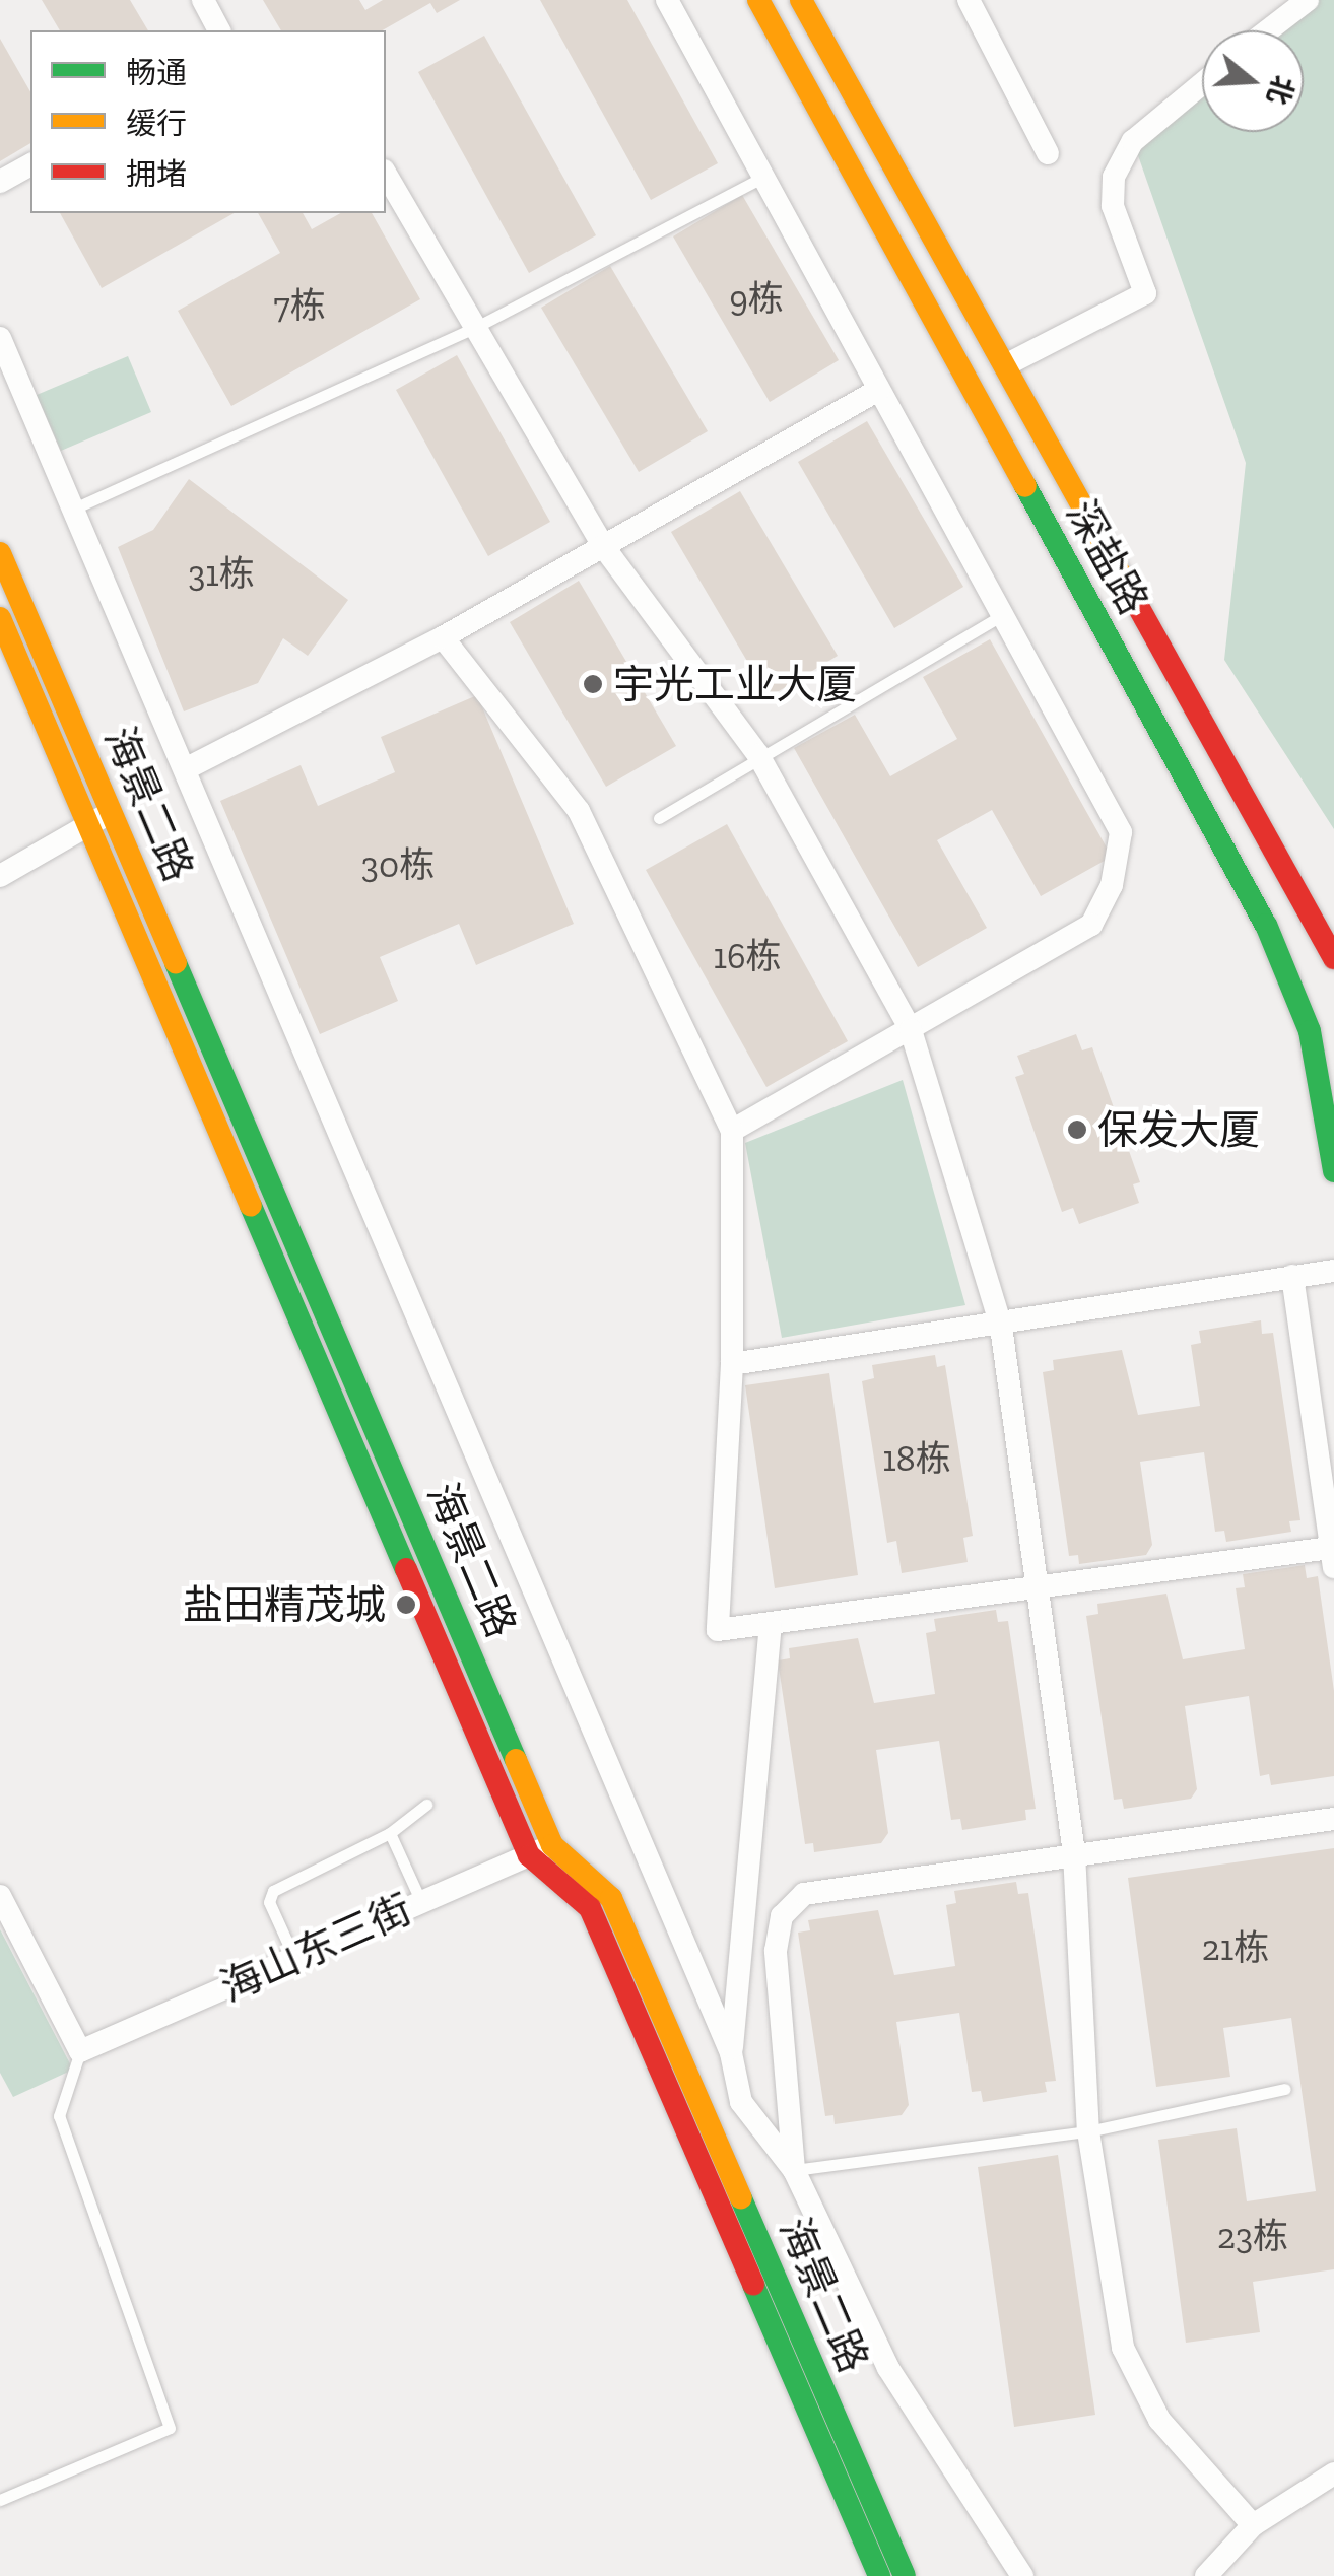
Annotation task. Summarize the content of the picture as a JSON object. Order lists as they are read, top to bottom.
{
  "streets": {
    "street": ["深盐路", "海景二路", "海山东三街"]
  },
  "crossings": [
    ["海景二路", "海山东三街"]
  ],
  "places": ["宇光工业大厦", "保发大厦", "盐田精茂城"],
  "house_numbers": [
    "9栋",
    "7栋",
    "31栋",
    "30栋",
    "16栋",
    "18栋",
    "21栋",
    "23栋"
  ],
  "legend": ["畅通", "缓行", "拥堵"],
  "north": "right"
}
